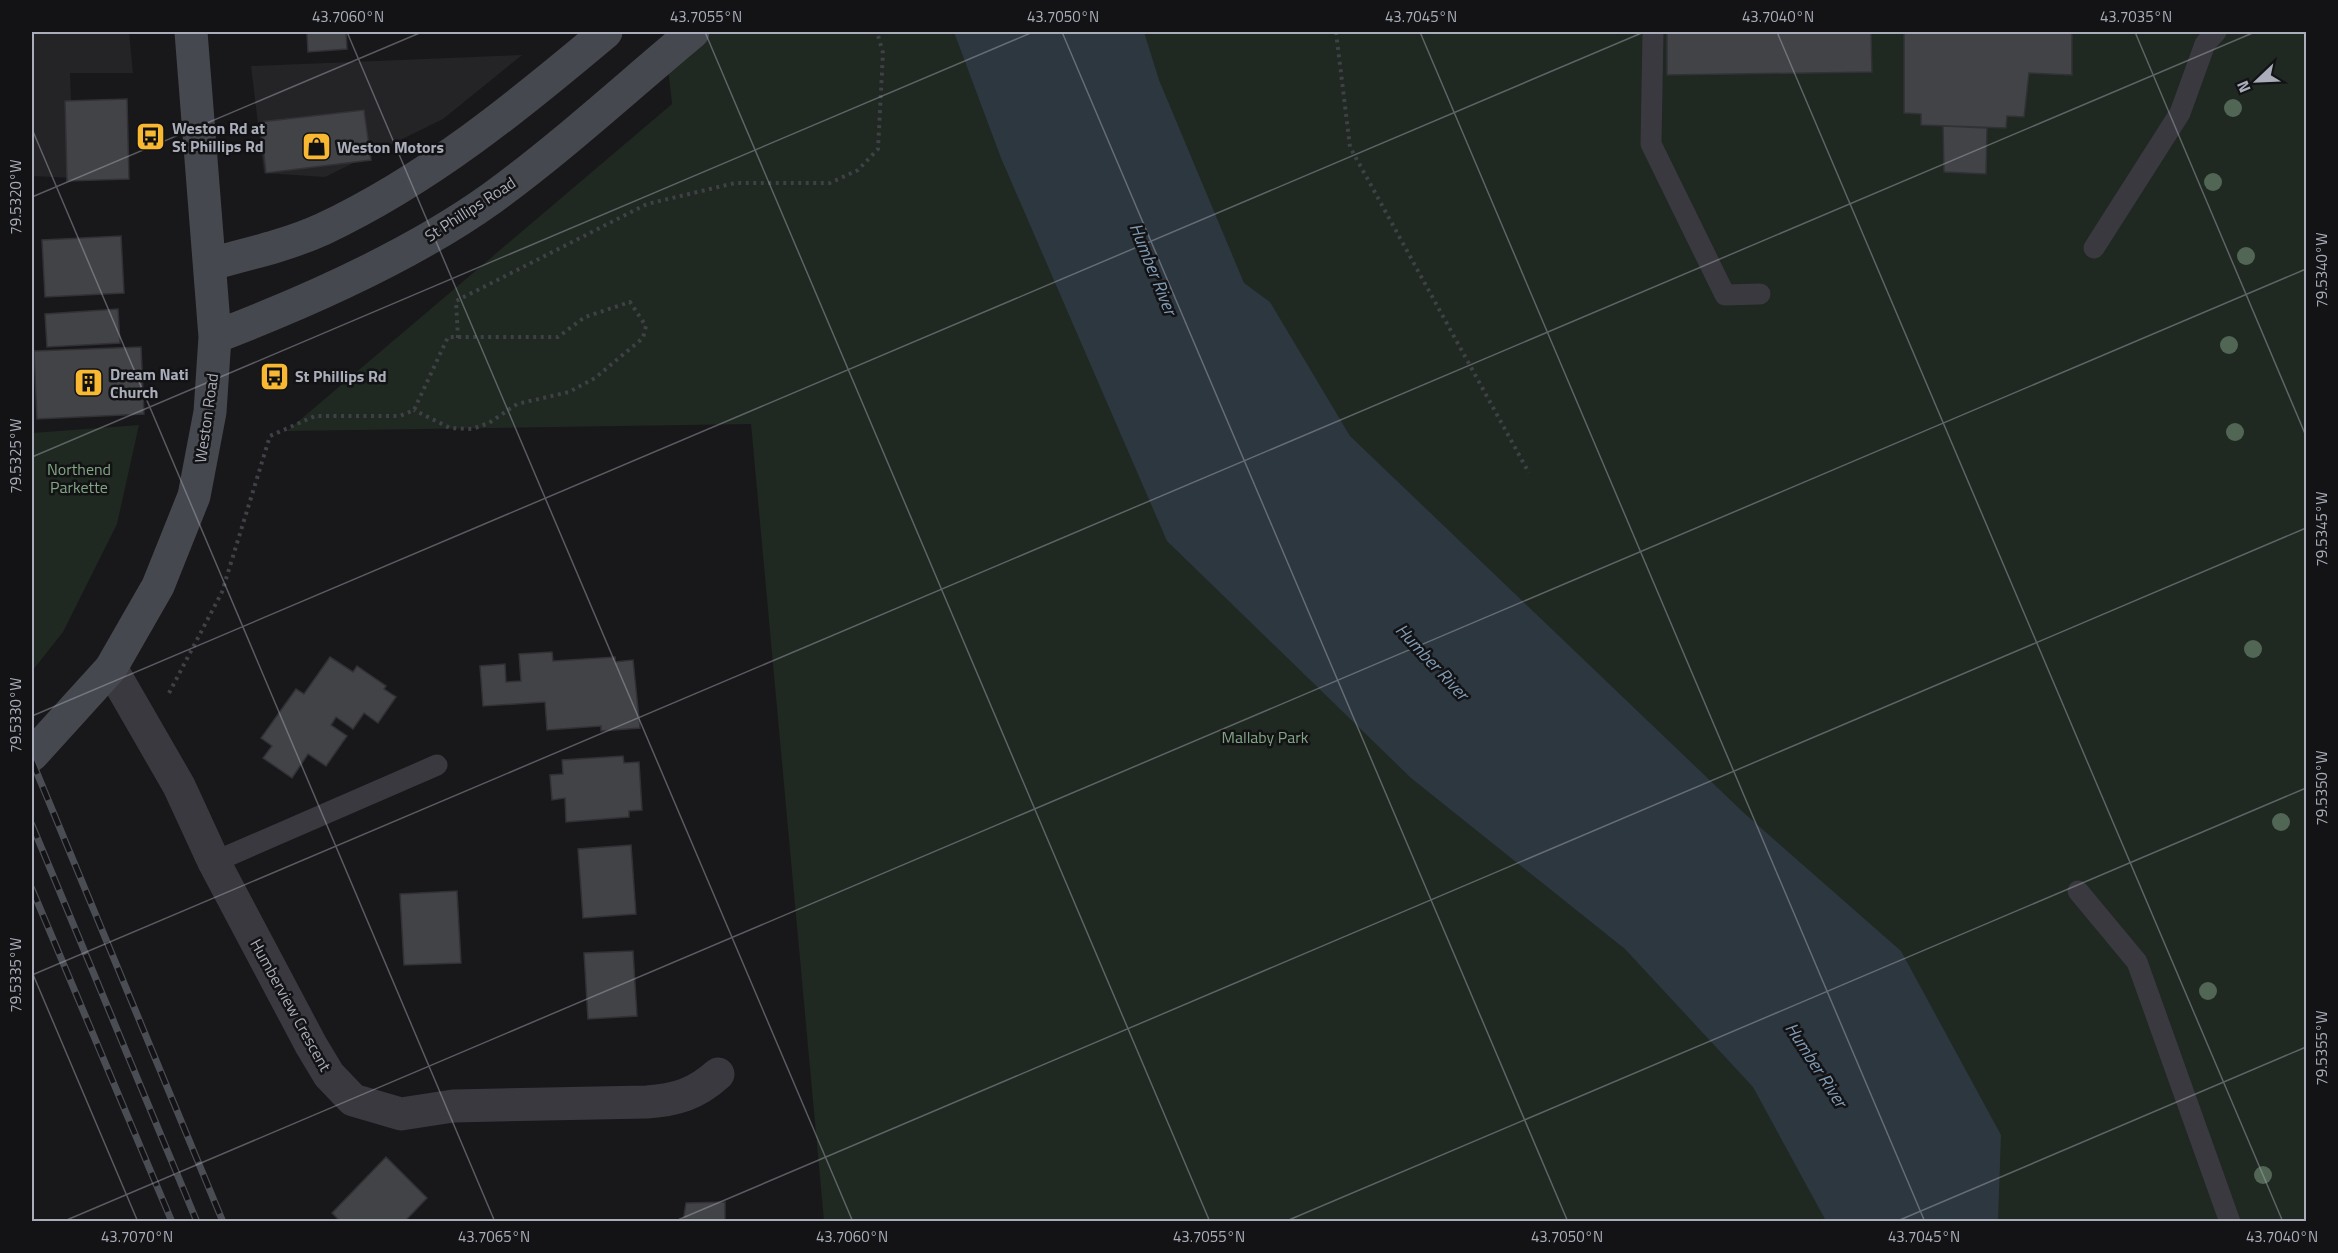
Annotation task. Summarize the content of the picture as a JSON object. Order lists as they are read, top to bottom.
{
  "streets": {
    "main road": ["St Phillips Road", "Weston Road"],
    "street": ["Humberview Crescent"]
  },
  "crossings": [
    ["St Phillips Road", "Weston Road"],
    ["Weston Road", "Humberview Crescent"]
  ],
  "water": ["Humber River"],
  "parks": ["Northend Parkette", "Mallaby Park"],
  "places": {
    "bus stop": ["Weston Rd at St Phillips Rd", "St Phillips Rd"],
    "shop": ["Weston Motors"],
    "building": ["Dream Nati Church"]
  },
  "north": "bottom left",
  "coordinates": [
    "43.7060°N",
    "43.7055°N",
    "43.7050°N",
    "43.7045°N",
    "43.7040°N",
    "43.7035°N",
    "79.5320°W",
    "79.5340°W",
    "79.5325°W",
    "79.5345°W",
    "79.5330°W",
    "79.5350°W",
    "79.5335°W",
    "79.5355°W",
    "43.7070°N",
    "43.7065°N"
  ]
}
